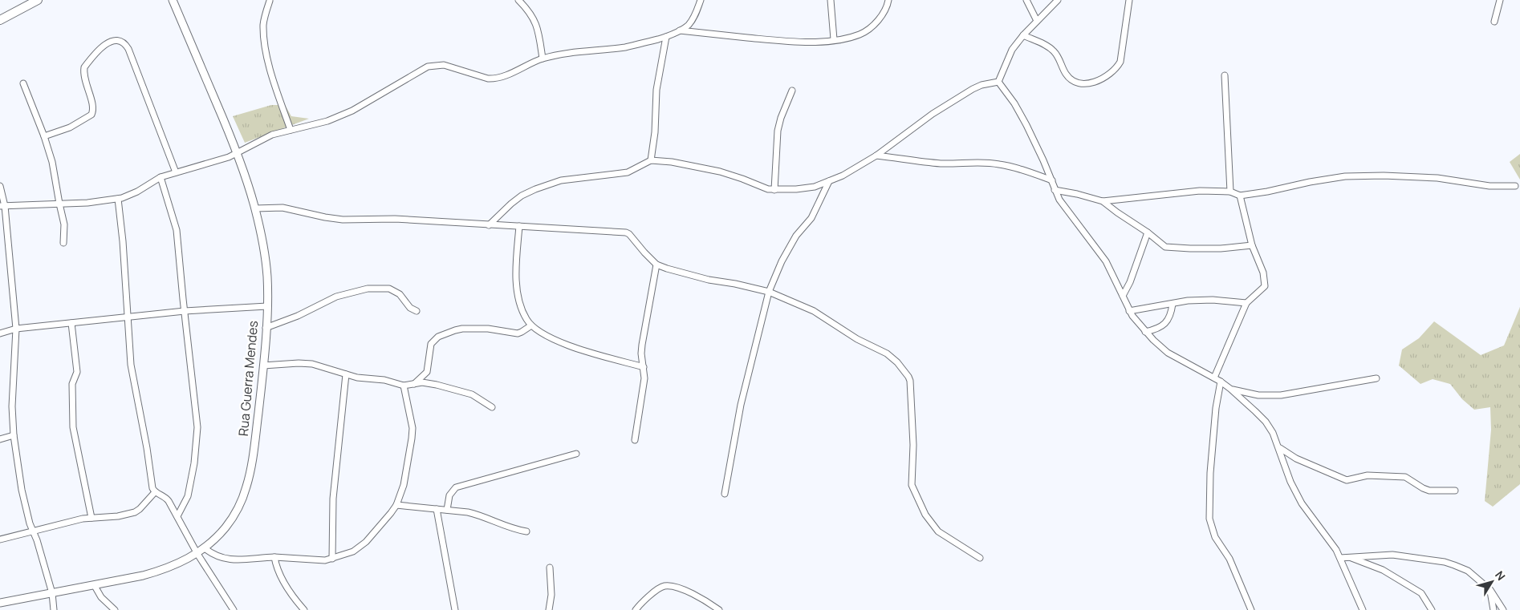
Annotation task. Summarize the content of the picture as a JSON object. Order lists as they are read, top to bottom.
{
  "streets": {
    "street": ["Rua Guerra Mendes"]
  },
  "north": "top right"
}
